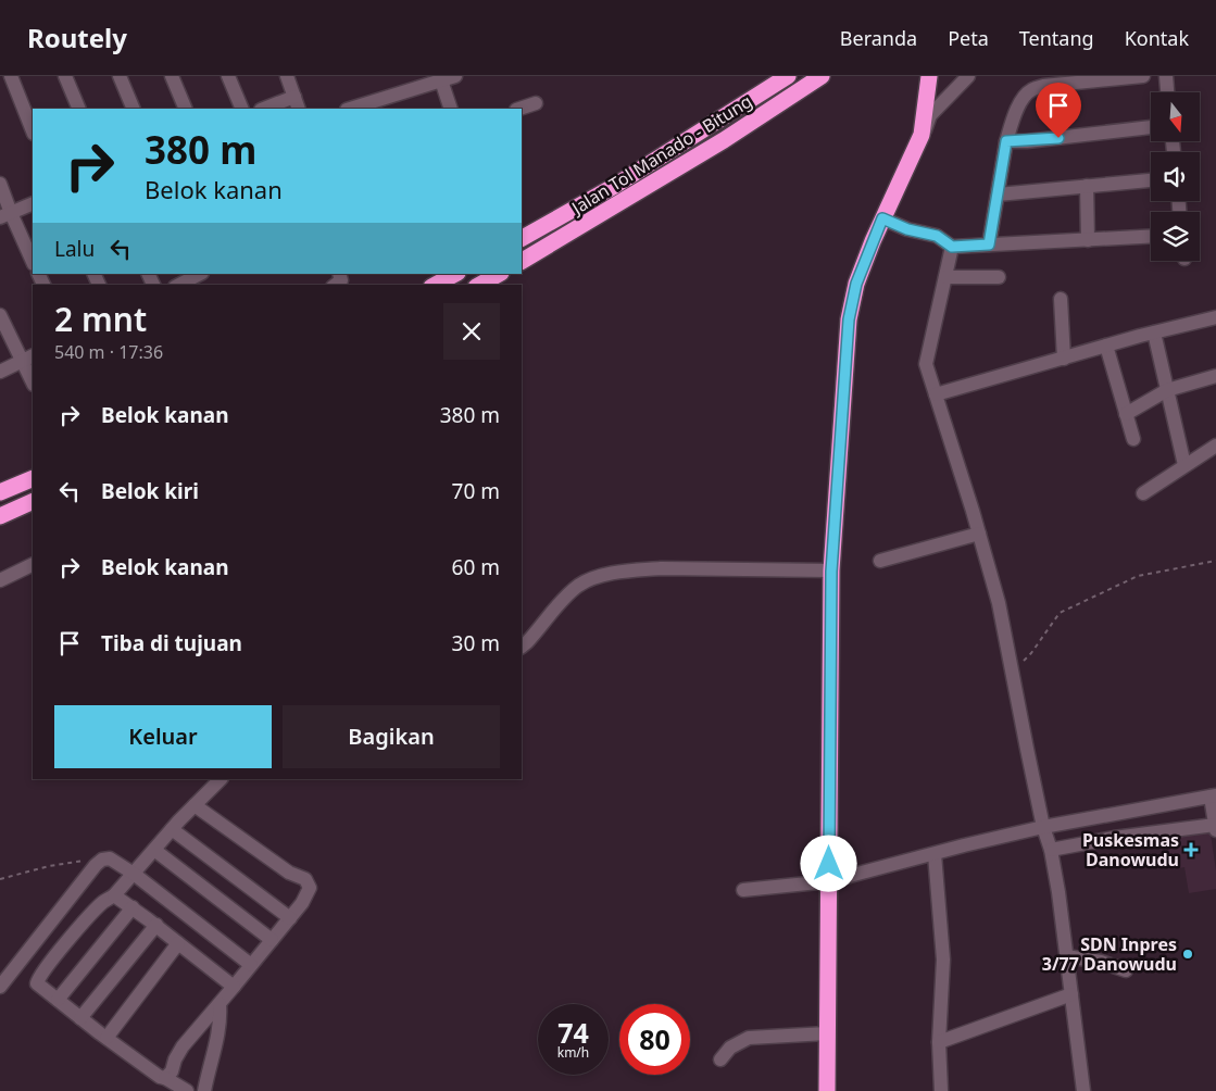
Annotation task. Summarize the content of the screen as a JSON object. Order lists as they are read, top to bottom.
{
  "streets": {
    "highway": ["Jalan Tol Manado - Bitung"]
  },
  "places": {
    "health": ["Puskesmas Danowudu"],
    "other": ["SDN Inpres 3/77 Danowudu"]
  },
  "north": "bottom",
  "page": {
    "header": "Routely",
    "nav": [
      "Beranda",
      "Peta",
      "Tentang",
      "Kontak"
    ],
    "turn": ["380 m", "Belok kanan"],
    "then": "Lalu",
    "heading": ["2 mnt", "540 m · 17:36"],
    "list": [
      {
        "name": "Belok kanan",
        "value": "380 m"
      },
      {
        "name": "Belok kiri",
        "value": "70 m"
      },
      {
        "name": "Belok kanan",
        "value": "60 m"
      },
      {
        "name": "Tiba di tujuan",
        "value": "30 m"
      }
    ],
    "buttons": ["Keluar", "Bagikan"],
    "speed": "74 km/h",
    "limit": "80"
  }
}
